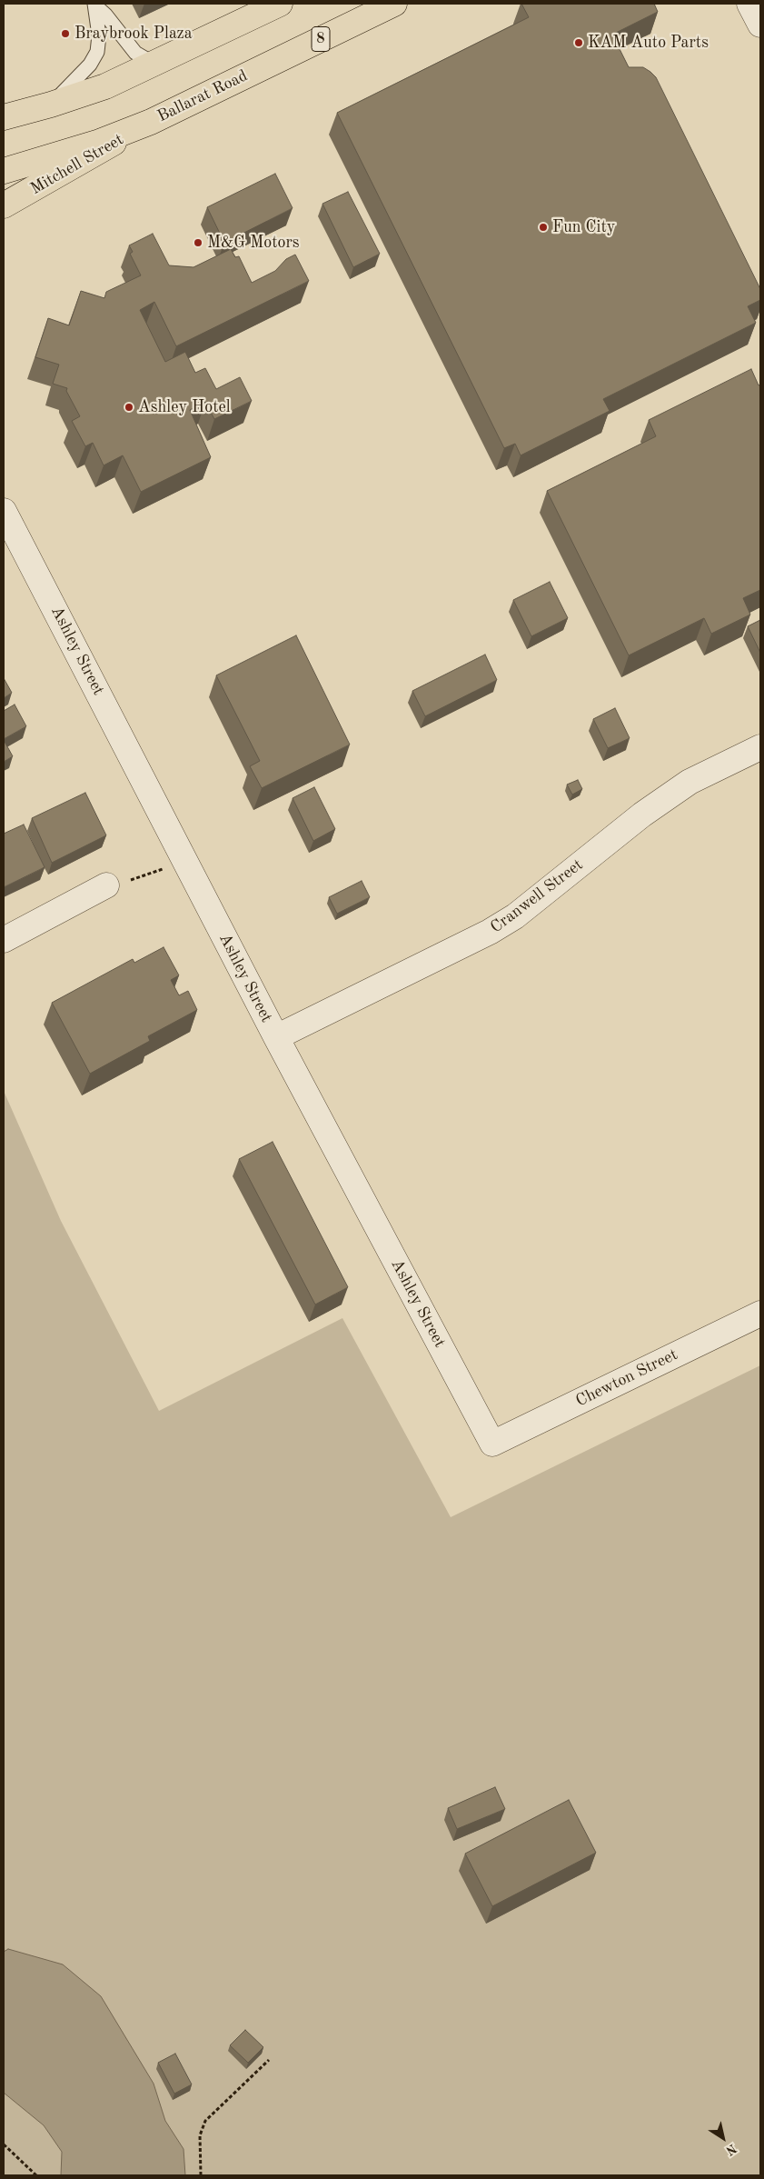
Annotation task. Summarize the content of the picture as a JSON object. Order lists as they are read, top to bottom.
{
  "streets": {
    "main road": ["8", "Ballarat Road", "Mitchell Street"],
    "street": ["Ashley Street", "Cranwell Street", "Chewton Street"]
  },
  "crossings": [
    ["Ballarat Road", "Mitchell Street"],
    ["Ashley Street", "Cranwell Street"],
    ["Ashley Street", "Chewton Street"]
  ],
  "places": [
    "Braybrook Plaza",
    "KAM Auto Parts",
    "Fun City",
    "M&G Motors",
    "Ashley Hotel"
  ],
  "north": "bottom right"
}
